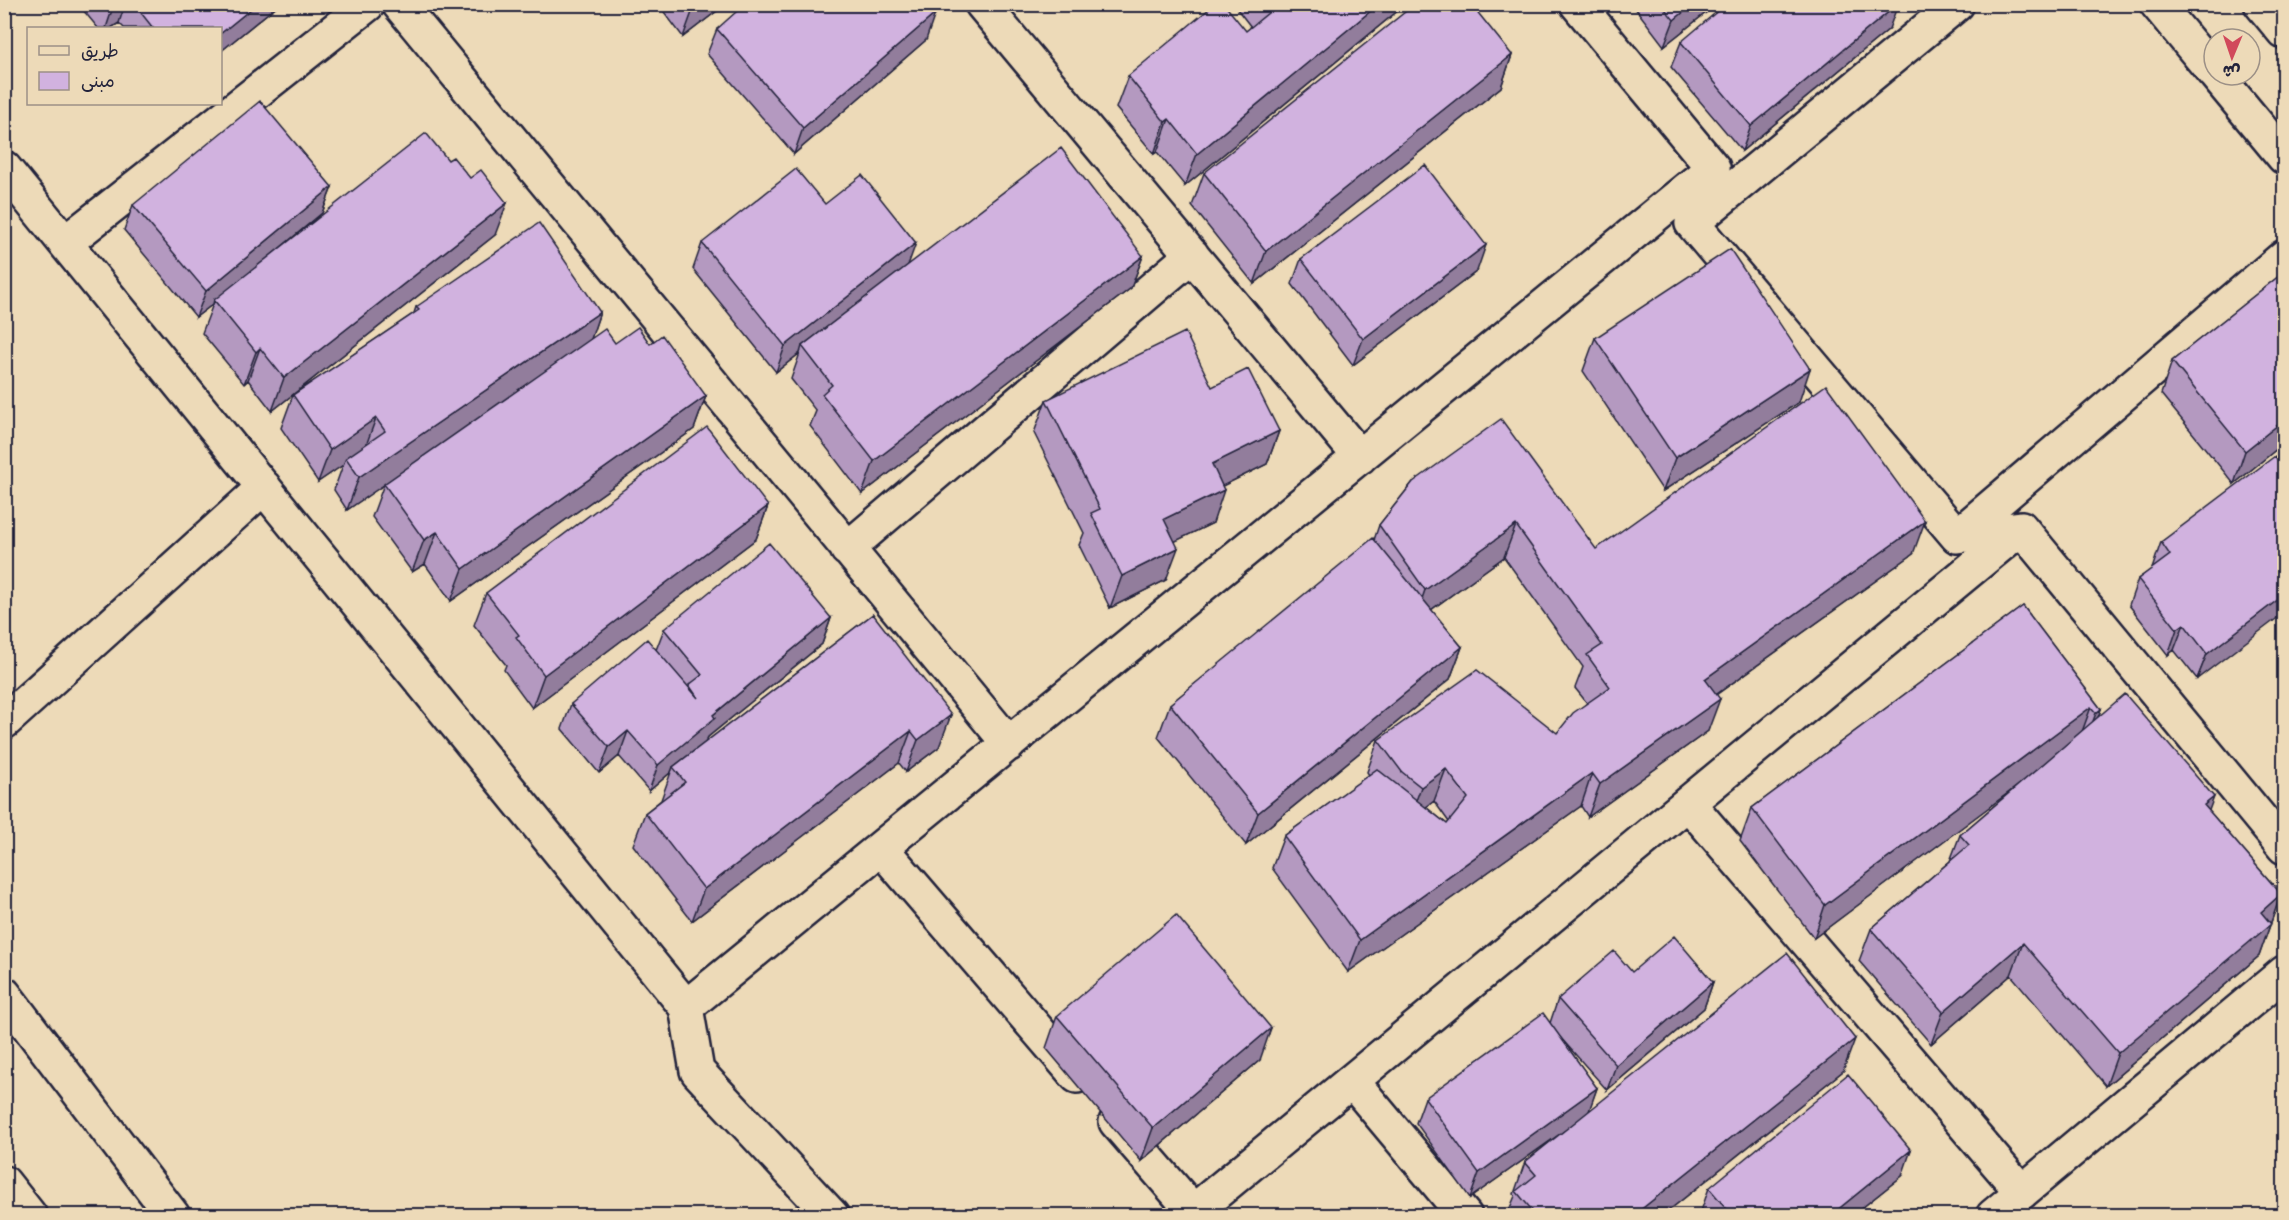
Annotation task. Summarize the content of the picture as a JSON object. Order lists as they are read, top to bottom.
{
  "legend": ["طريق", "مبنى"],
  "north": "bottom"
}
